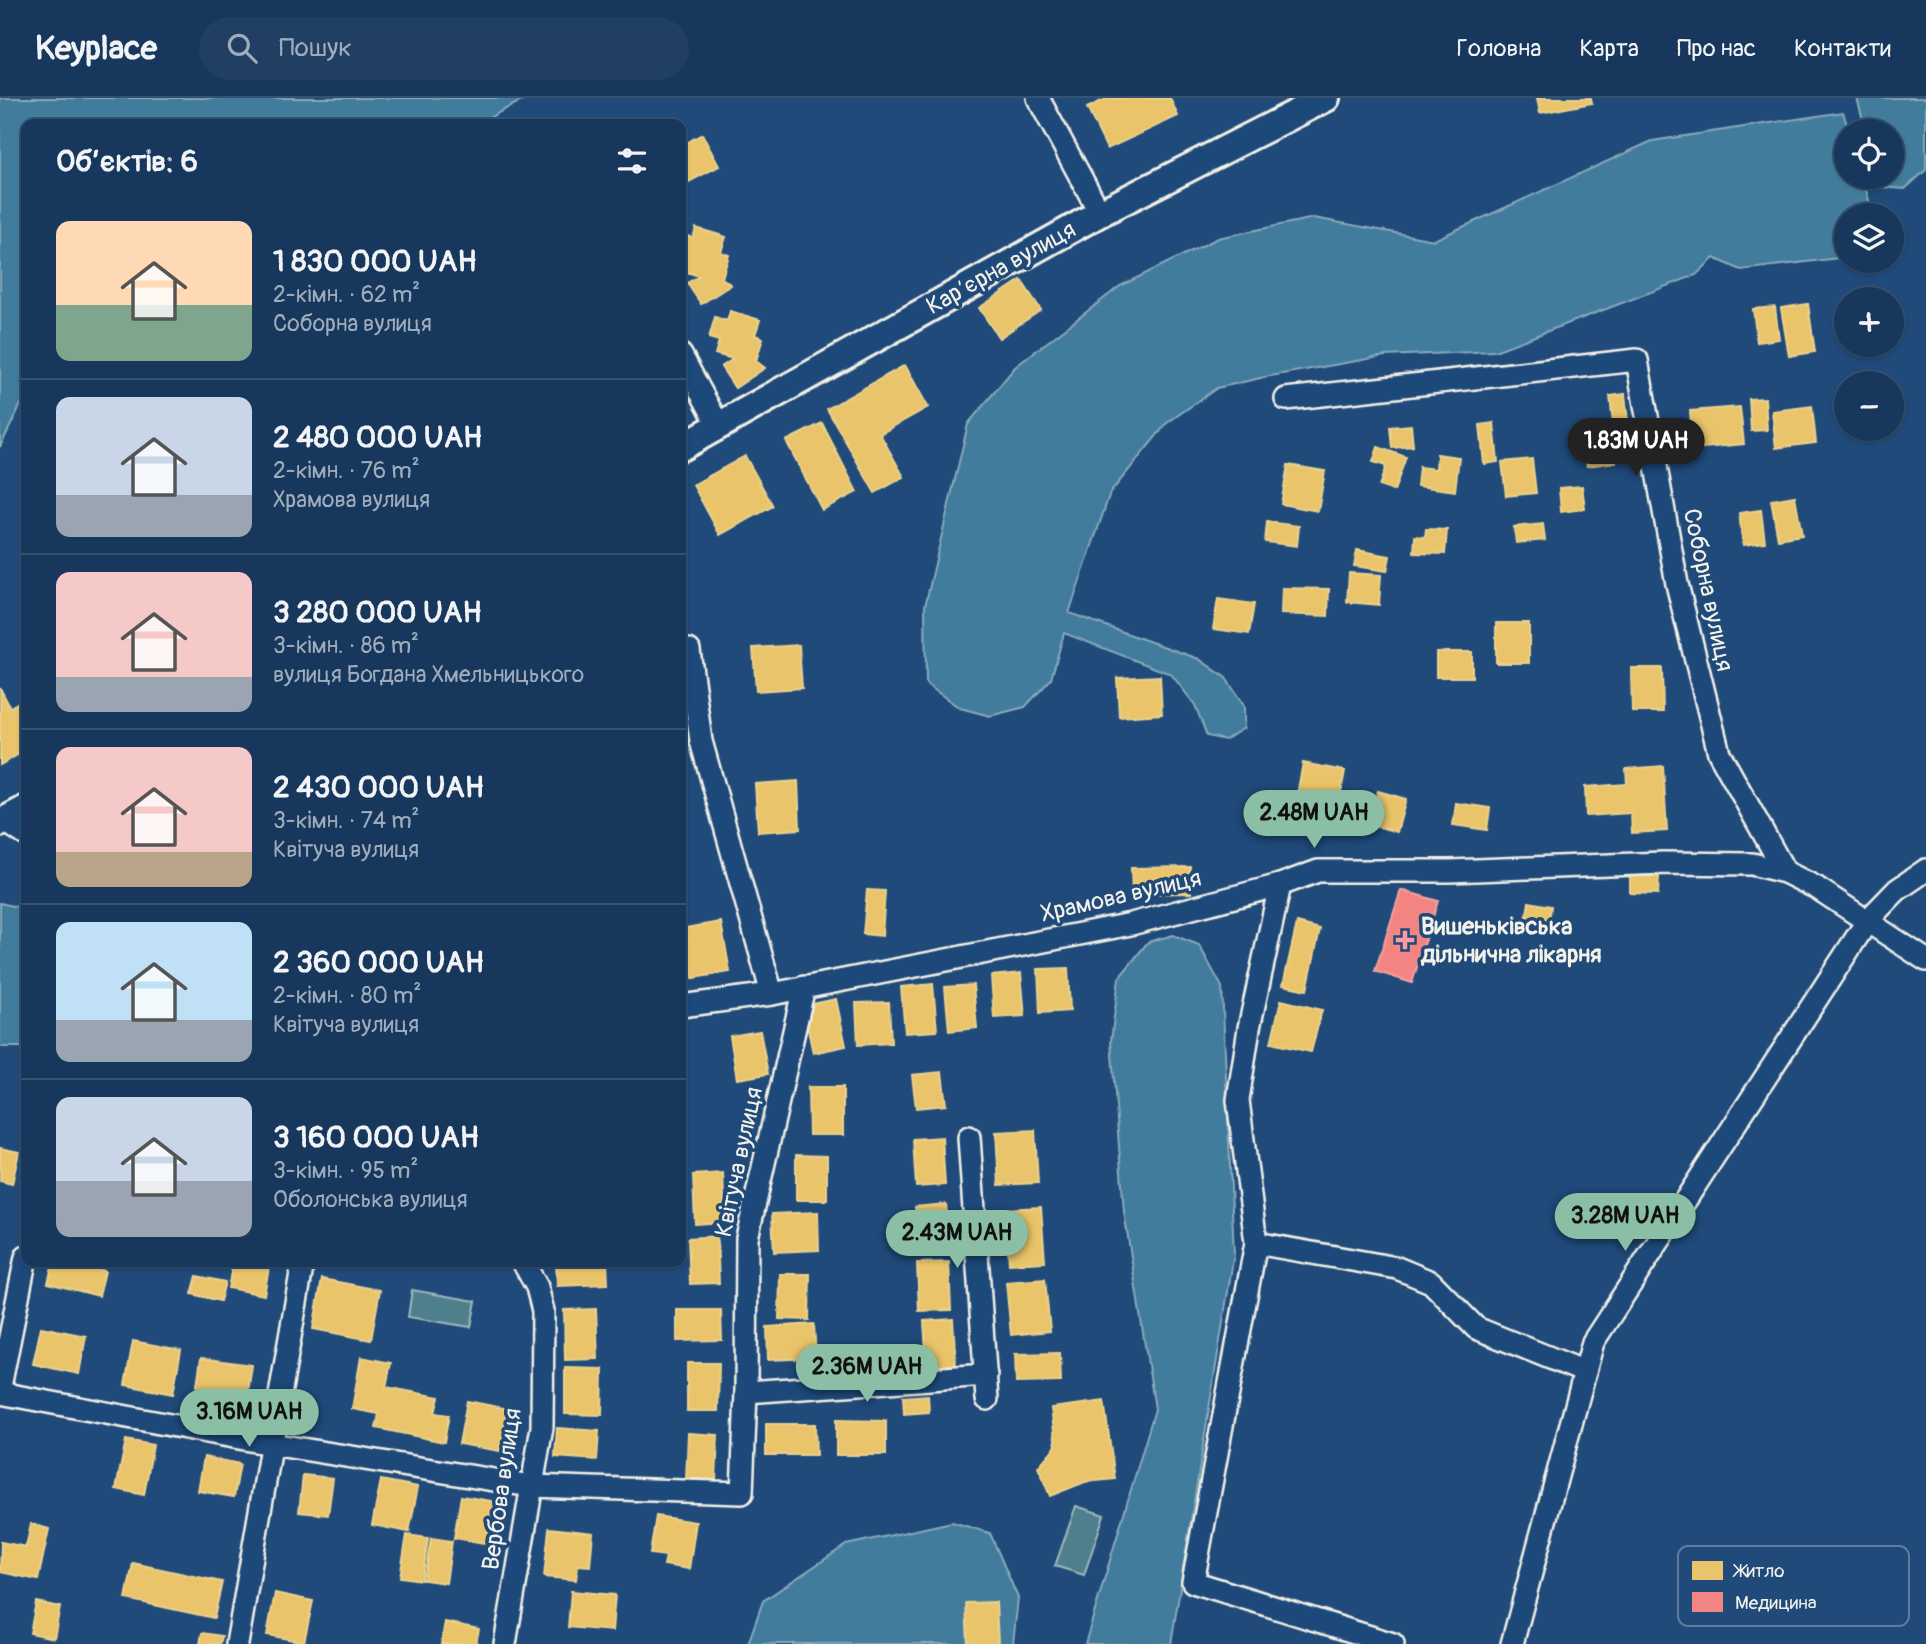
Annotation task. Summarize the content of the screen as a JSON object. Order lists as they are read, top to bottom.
{
  "streets": {
    "street": [
      "Карʼєрна вулиця",
      "Соборна вулиця",
      "Храмова вулиця",
      "Квітуча вулиця",
      "Вербова вулиця"
    ]
  },
  "crossings": [
    ["Соборна вулиця", "Храмова вулиця"],
    ["Храмова вулиця", "Квітуча вулиця"],
    ["Квітуча вулиця", "Вербова вулиця"]
  ],
  "places": {
    "health": ["Вишеньківська дільнична лікарня"]
  },
  "legend": ["Житло", "Медицина"],
  "page": {
    "header": "Keyplace",
    "search": "Пошук",
    "nav": [
      "Головна",
      "Карта",
      "Про нас",
      "Контакти"
    ],
    "map_buttons": ["+", "−"],
    "heading": "Об’єктів: 6",
    "list": [
      {
        "name": "1 830 000 UAH",
        "note": "2-кімн. · 62 m² · Соборна вулиця"
      },
      {
        "name": "2 480 000 UAH",
        "note": "2-кімн. · 76 m² · Храмова вулиця"
      },
      {
        "name": "3 280 000 UAH",
        "note": "3-кімн. · 86 m² · вулиця Богдана Хмельницького"
      },
      {
        "name": "2 430 000 UAH",
        "note": "3-кімн. · 74 m² · Квітуча вулиця"
      },
      {
        "name": "2 360 000 UAH",
        "note": "2-кімн. · 80 m² · Квітуча вулиця"
      },
      {
        "name": "3 160 000 UAH",
        "note": "3-кімн. · 95 m² · Оболонська вулиця"
      }
    ],
    "price": [
      "1.83M UAH",
      "2.48M UAH",
      "3.28M UAH",
      "2.43M UAH",
      "2.36M UAH",
      "3.16M UAH"
    ]
  }
}
